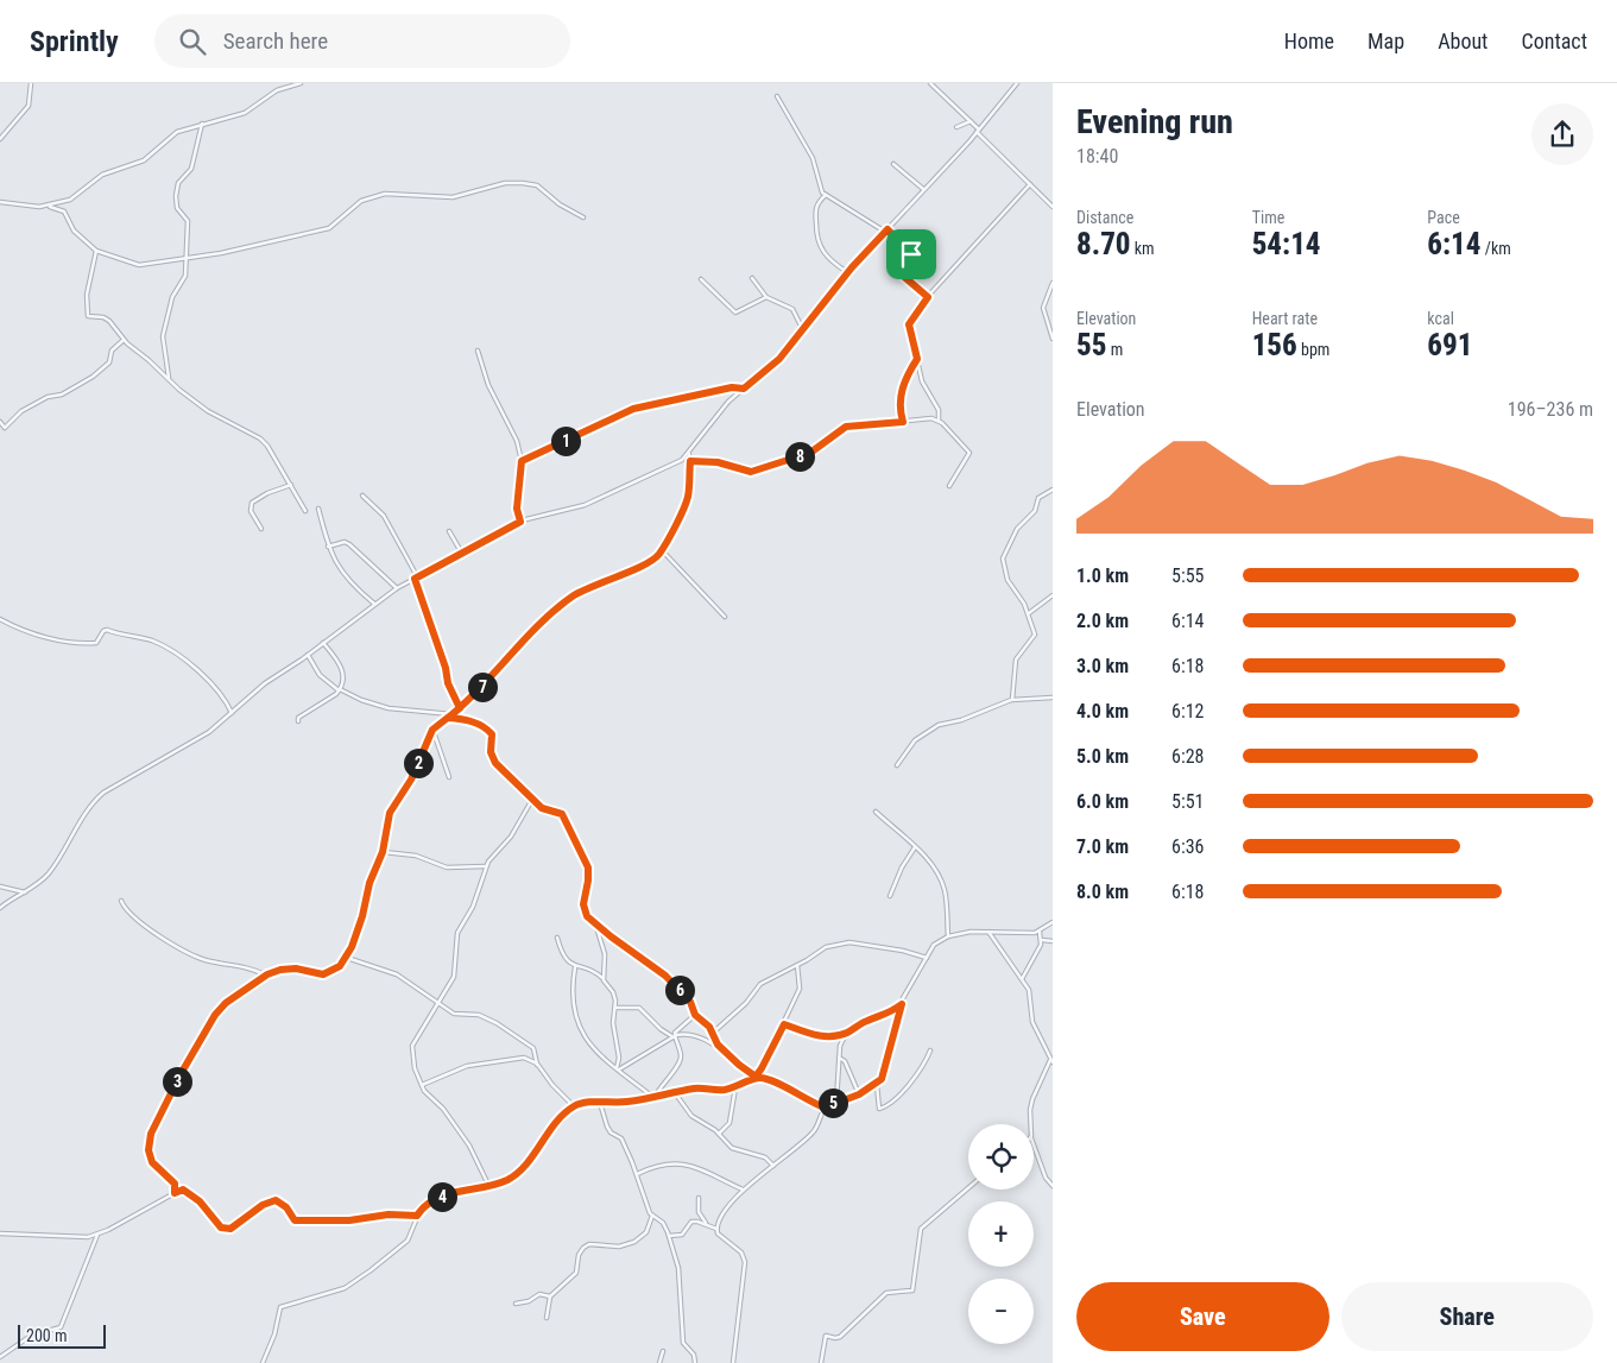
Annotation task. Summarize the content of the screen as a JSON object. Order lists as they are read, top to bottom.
{
  "scale_bar": "200 m",
  "page": {
    "header": "Sprintly",
    "search": "Search here",
    "nav": [
      "Home",
      "Map",
      "About",
      "Contact"
    ],
    "heading": ["Evening run", "18:40"],
    "stats": [
      ["Distance", "8.70 km"],
      ["Time", "54:14"],
      ["Pace", "6:14 /km"],
      ["Elevation", "55 m"],
      ["Heart rate", "156 bpm"],
      ["kcal", "691"]
    ],
    "chart": ["Elevation", "196–236 m"],
    "pins": [
      "1",
      "8",
      "7",
      "2",
      "6",
      "3",
      "5",
      "4"
    ],
    "list": [
      {
        "name": "1.0 km",
        "note": "5:55"
      },
      {
        "name": "2.0 km",
        "note": "6:14"
      },
      {
        "name": "3.0 km",
        "note": "6:18"
      },
      {
        "name": "4.0 km",
        "note": "6:12"
      },
      {
        "name": "5.0 km",
        "note": "6:28"
      },
      {
        "name": "6.0 km",
        "note": "5:51"
      },
      {
        "name": "7.0 km",
        "note": "6:36"
      },
      {
        "name": "8.0 km",
        "note": "6:18"
      }
    ],
    "map_buttons": ["+", "−"],
    "buttons": ["Save", "Share"],
    "scale": "200 m"
  }
}
